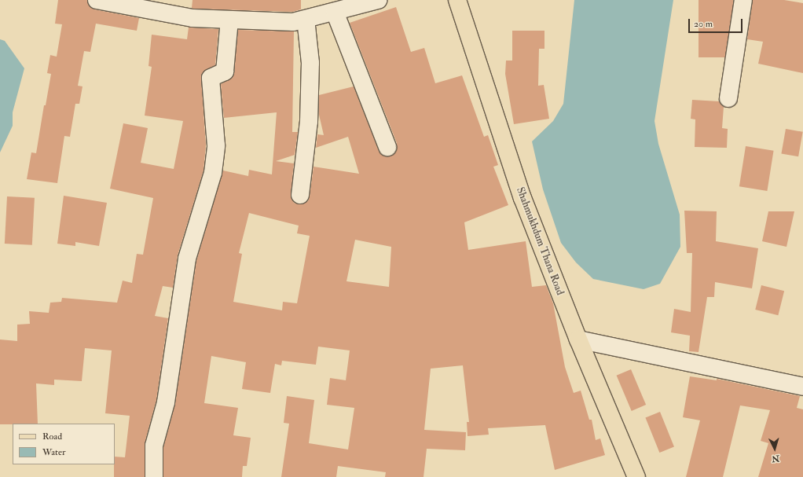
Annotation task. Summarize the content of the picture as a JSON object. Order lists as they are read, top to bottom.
{
  "streets": {
    "main road": ["Shahmukhdum Thana Road"]
  },
  "legend": ["Road", "Water"],
  "scale_bar": "20 m",
  "north": "bottom"
}
